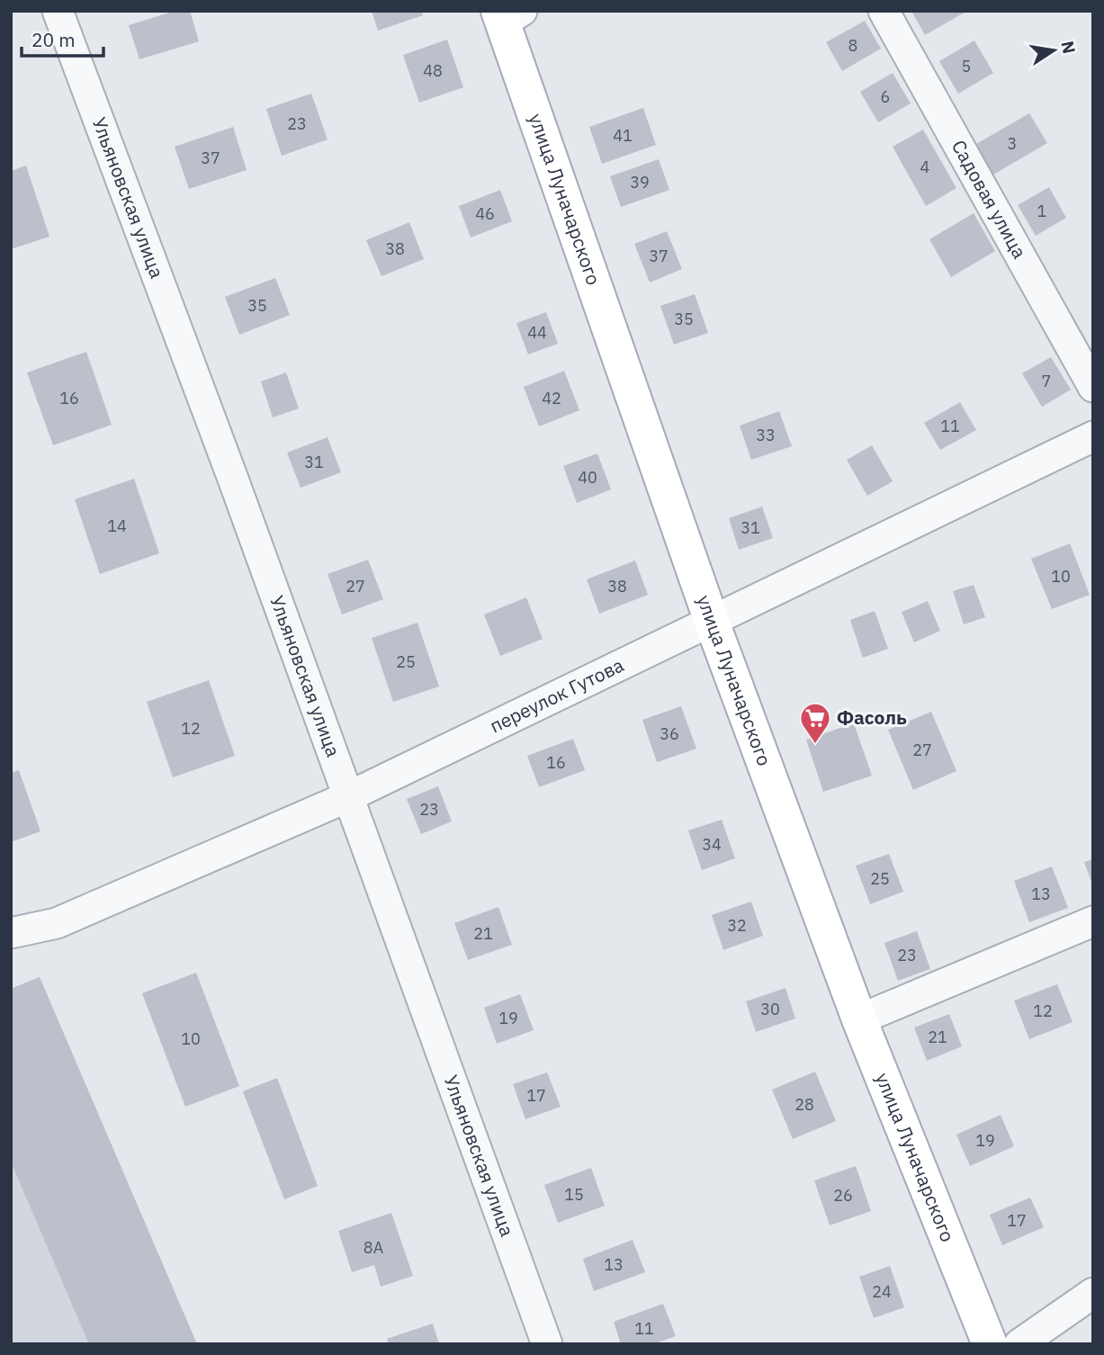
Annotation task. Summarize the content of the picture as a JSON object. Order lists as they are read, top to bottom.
{
  "streets": {
    "main road": ["улица Луначарского"],
    "street": ["Ульяновская улица", "Садовая улица", "переулок Гутова"]
  },
  "crossings": [
    ["Ульяновская улица", "переулок Гутова"],
    ["улица Луначарского", "переулок Гутова"]
  ],
  "places": {
    "supermarket": ["Фасоль"]
  },
  "house_numbers": [
    "8",
    "5",
    "48",
    "6",
    "23",
    "41",
    "3",
    "37",
    "4",
    "39",
    "1",
    "46",
    "38",
    "37",
    "35",
    "35",
    "44",
    "7",
    "16",
    "42",
    "11",
    "33",
    "31",
    "40",
    "14",
    "31",
    "10",
    "27",
    "38",
    "25",
    "12",
    "36",
    "27",
    "16",
    "23",
    "34",
    "25",
    "13",
    "32",
    "21",
    "23",
    "30",
    "12",
    "19",
    "21",
    "10",
    "17",
    "28",
    "19",
    "15",
    "26",
    "17",
    "8А",
    "13",
    "24",
    "11"
  ],
  "scale_bar": "20 m",
  "north": "right"
}
